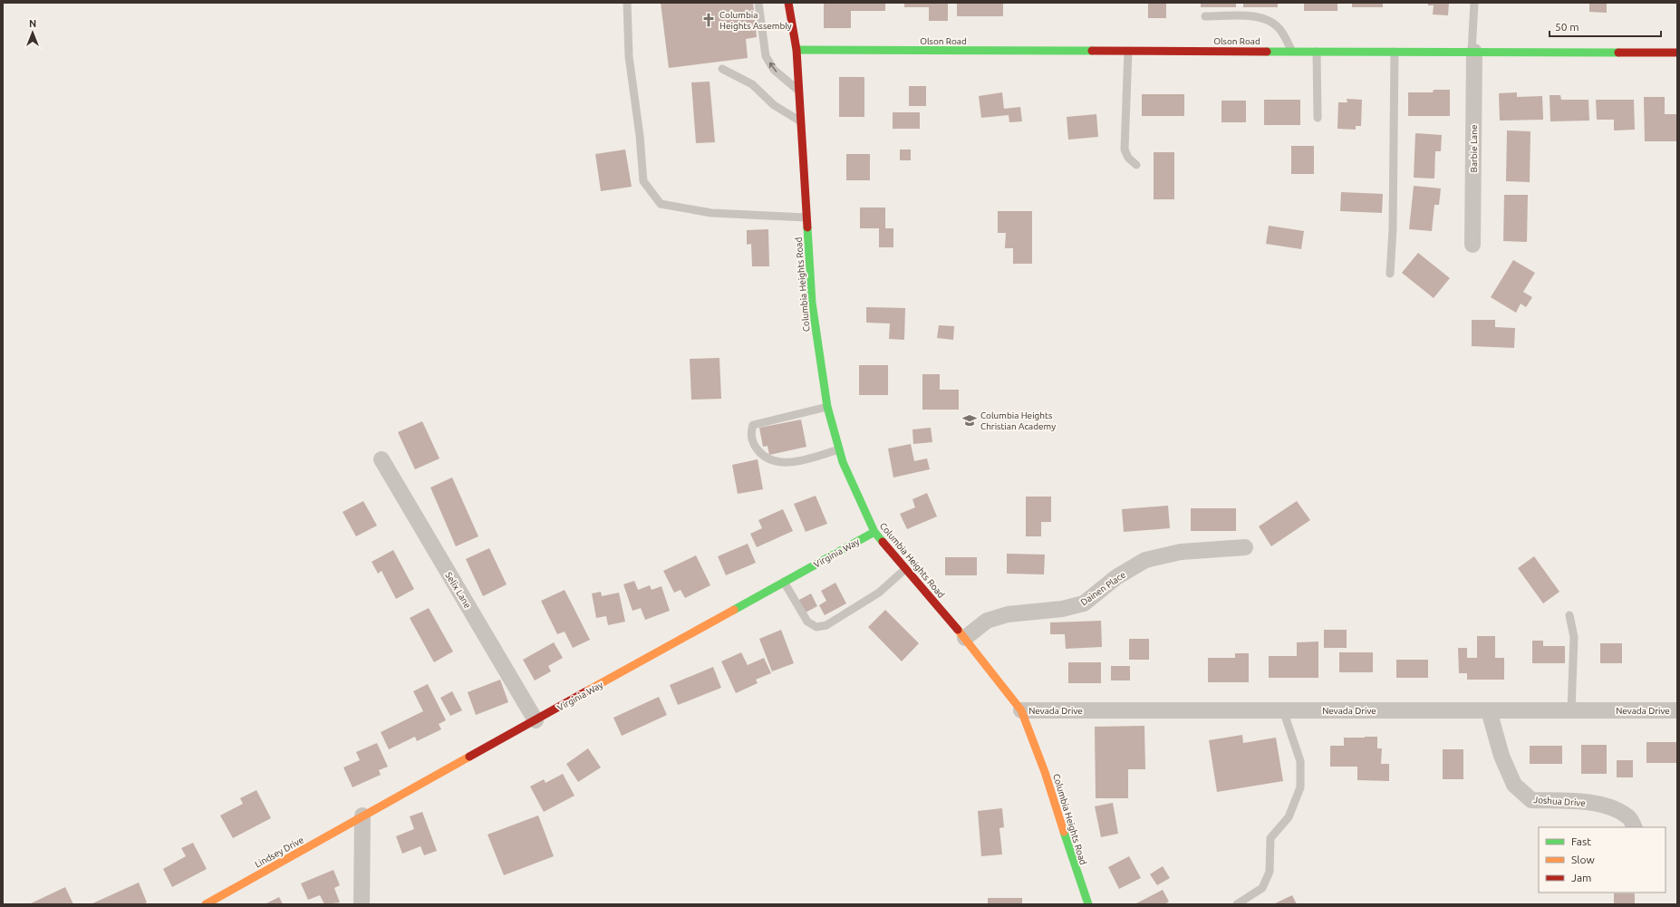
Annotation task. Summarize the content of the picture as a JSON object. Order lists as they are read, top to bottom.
{
  "streets": {
    "street": [
      "Olson Road",
      "Barbie Lane",
      "Columbia Heights Road",
      "Virginia Way",
      "Dainen Place",
      "Selix Lane",
      "Nevada Drive",
      "Joshua Drive",
      "Lindsey Drive"
    ]
  },
  "crossings": [
    ["Olson Road", "Barbie Lane"],
    ["Olson Road", "Columbia Heights Road"],
    ["Columbia Heights Road", "Virginia Way"],
    ["Columbia Heights Road", "Dainen Place"],
    ["Columbia Heights Road", "Nevada Drive"],
    ["Virginia Way", "Selix Lane"],
    ["Virginia Way", "Lindsey Drive"],
    ["Nevada Drive", "Joshua Drive"]
  ],
  "places": {
    "church": ["Columbia Heights Assembly"],
    "school or university": ["Columbia Heights Christian Academy"]
  },
  "legend": ["Fast", "Slow", "Jam"],
  "scale_bar": "50 m",
  "north": "top"
}
